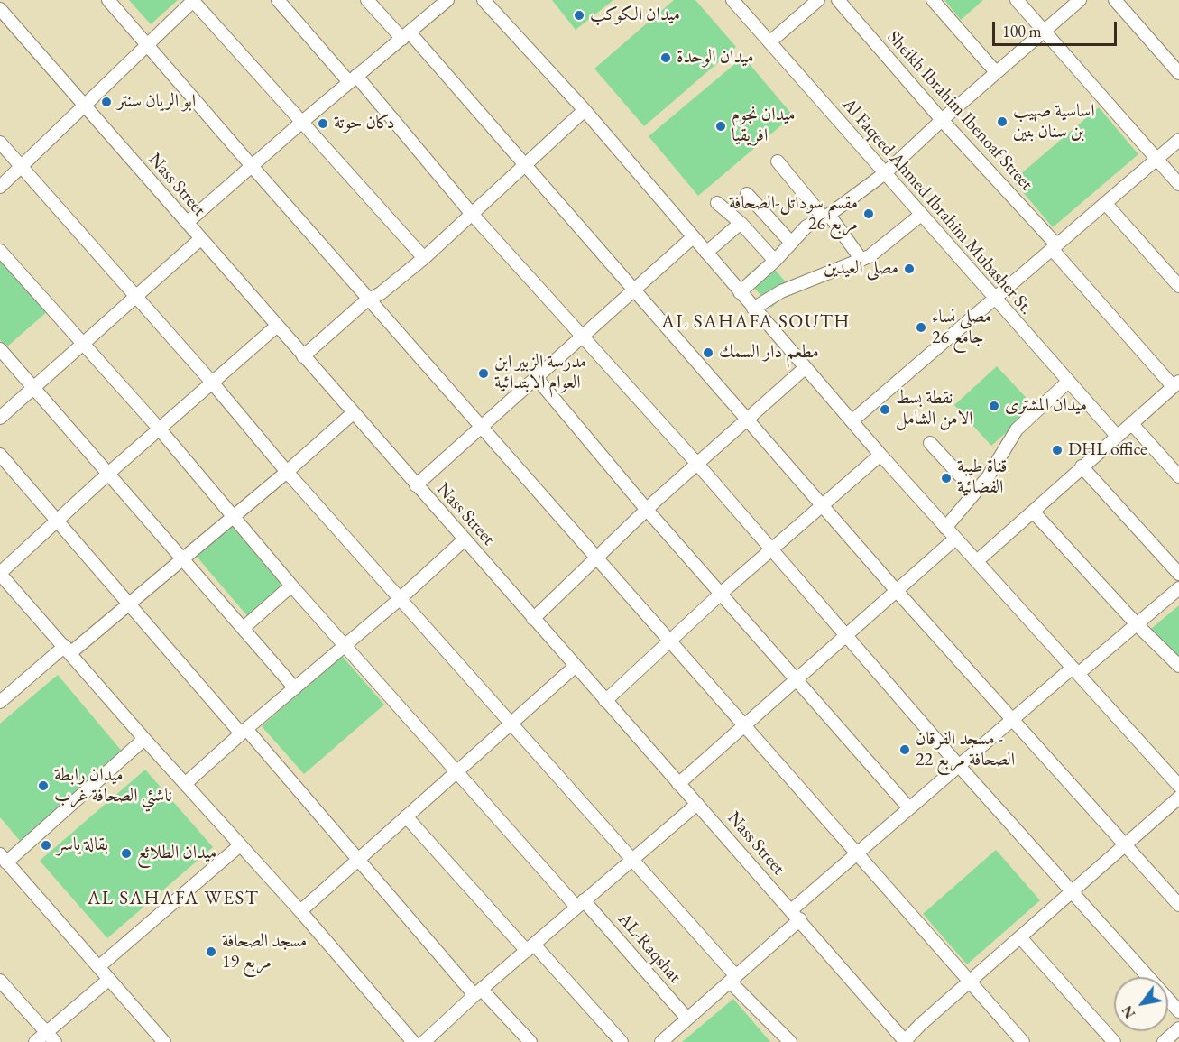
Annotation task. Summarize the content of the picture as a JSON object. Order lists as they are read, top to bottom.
{
  "streets": {
    "street": [
      "Sheikh Ibrahim Ibenoaf Street",
      "Nass Street",
      "Al Faqeed Ahmed Ibrahim Mubasher St.",
      "AL-Raqshat"
    ]
  },
  "districts": ["AL SAHAFA SOUTH", "AL SAHAFA WEST"],
  "places": [
    "ميدان الكوكب",
    "ميدان الوحدة",
    "ابو الريان سنتر",
    "اساسية صهيب بن سنان بنين",
    "دكان حوتة",
    "ميدان نجوم افريقيا",
    "مقسم سوداتل-الصحافة مربع 26",
    "مصلى العيدين",
    "مصلى نساء جامع 26",
    "مطعم دار السمك",
    "مدرسة الزبير ابن العوام الابتدائية",
    "ميدان المشترى",
    "نقطة بسط الامن الشامل",
    "DHL office",
    "قناة طيبة الفضائية",
    "مسجد الفرقان - الصحافة مربع 22",
    "ميدان رابطة ناشئي الصحافة غرب",
    "بقالة ياسر",
    "ميدان الطلائع",
    "مسجد الصحافة مربع 19"
  ],
  "scale_bar": "100 m",
  "north": "bottom left"
}
